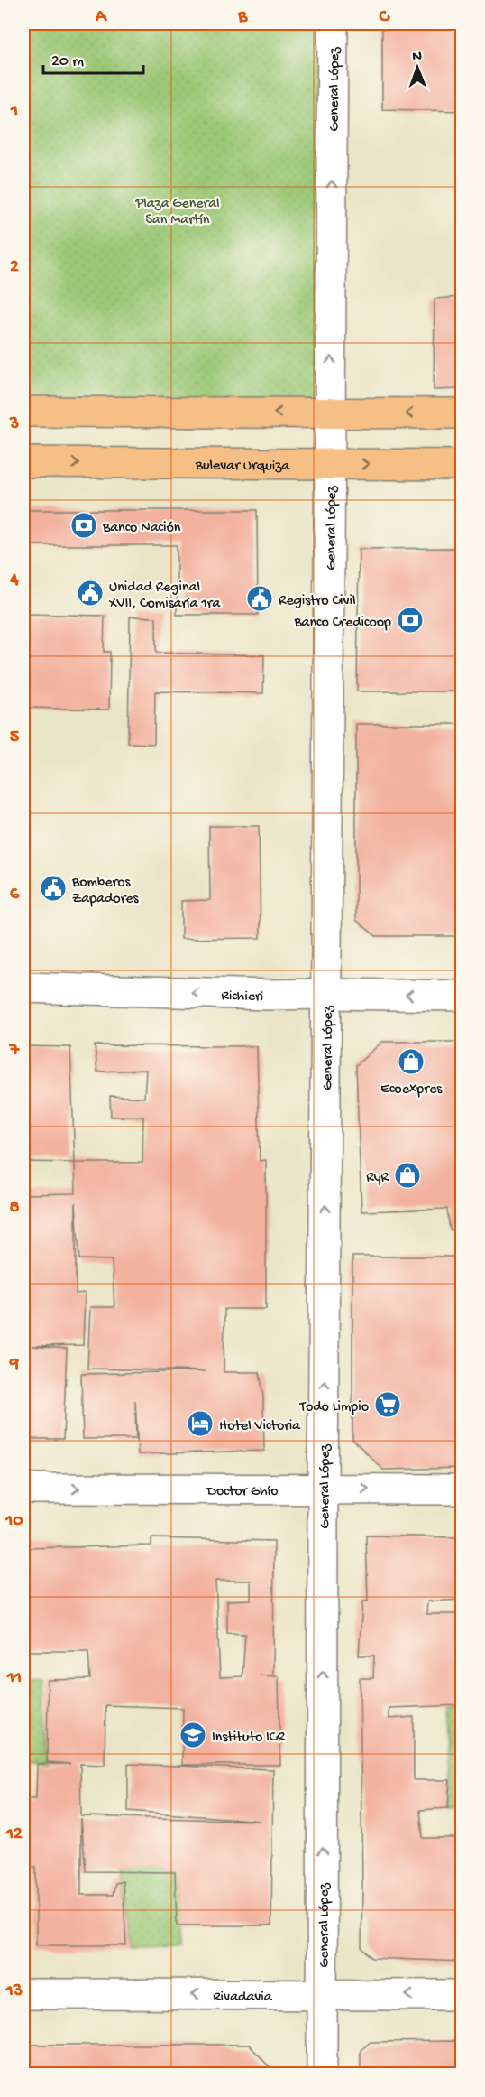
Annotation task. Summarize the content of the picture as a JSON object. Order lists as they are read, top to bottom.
{
  "streets": {
    "main road": ["Bulevar Urquiza"],
    "street": [
      "General López",
      "Richieri",
      "Doctor Ghío",
      "Rivadavia"
    ]
  },
  "crossings": [
    ["General López", "Bulevar Urquiza"],
    ["General López", "Richieri"],
    ["General López", "Doctor Ghío"],
    ["General López", "Rivadavia"]
  ],
  "one_way": [
    "General López",
    "Richieri",
    "Doctor Ghío",
    "Rivadavia"
  ],
  "parks": ["Plaza General San Martín"],
  "places": {
    "bank": ["Banco Nación", "Banco Credicoop"],
    "public building": ["Unidad Reginal XVII, Comisaría 1ra", "Registro Civil", "Bomberos Zapadores"],
    "shop": ["Ecoexpres", "RyR"],
    "supermarket": ["Todo Limpio"],
    "hotel": ["Hotel Victoria"],
    "school or university": ["Instituto ICR"]
  },
  "scale_bar": "20 m",
  "north": "top",
  "grid": {
    "columns": ["A", "B", "C"],
    "rows": [
      "1",
      "2",
      "3",
      "4",
      "5",
      "6",
      "7",
      "8",
      "9",
      "10",
      "11",
      "12",
      "13"
    ]
  }
}
